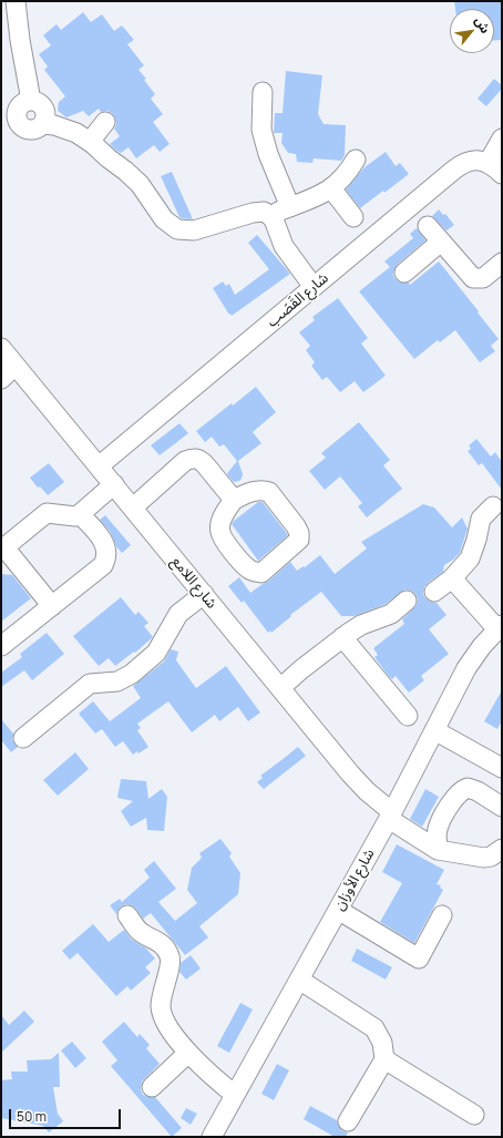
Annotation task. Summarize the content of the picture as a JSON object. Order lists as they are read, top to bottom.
{
  "streets": {
    "street": ["شارع القَصَب", "شارع اللامع", "شارع الأوزان"]
  },
  "crossings": [
    ["شارع القَصَب", "شارع اللامع"],
    ["شارع اللامع", "شارع الأوزان"]
  ],
  "scale_bar": "50 m",
  "north": "top right"
}
